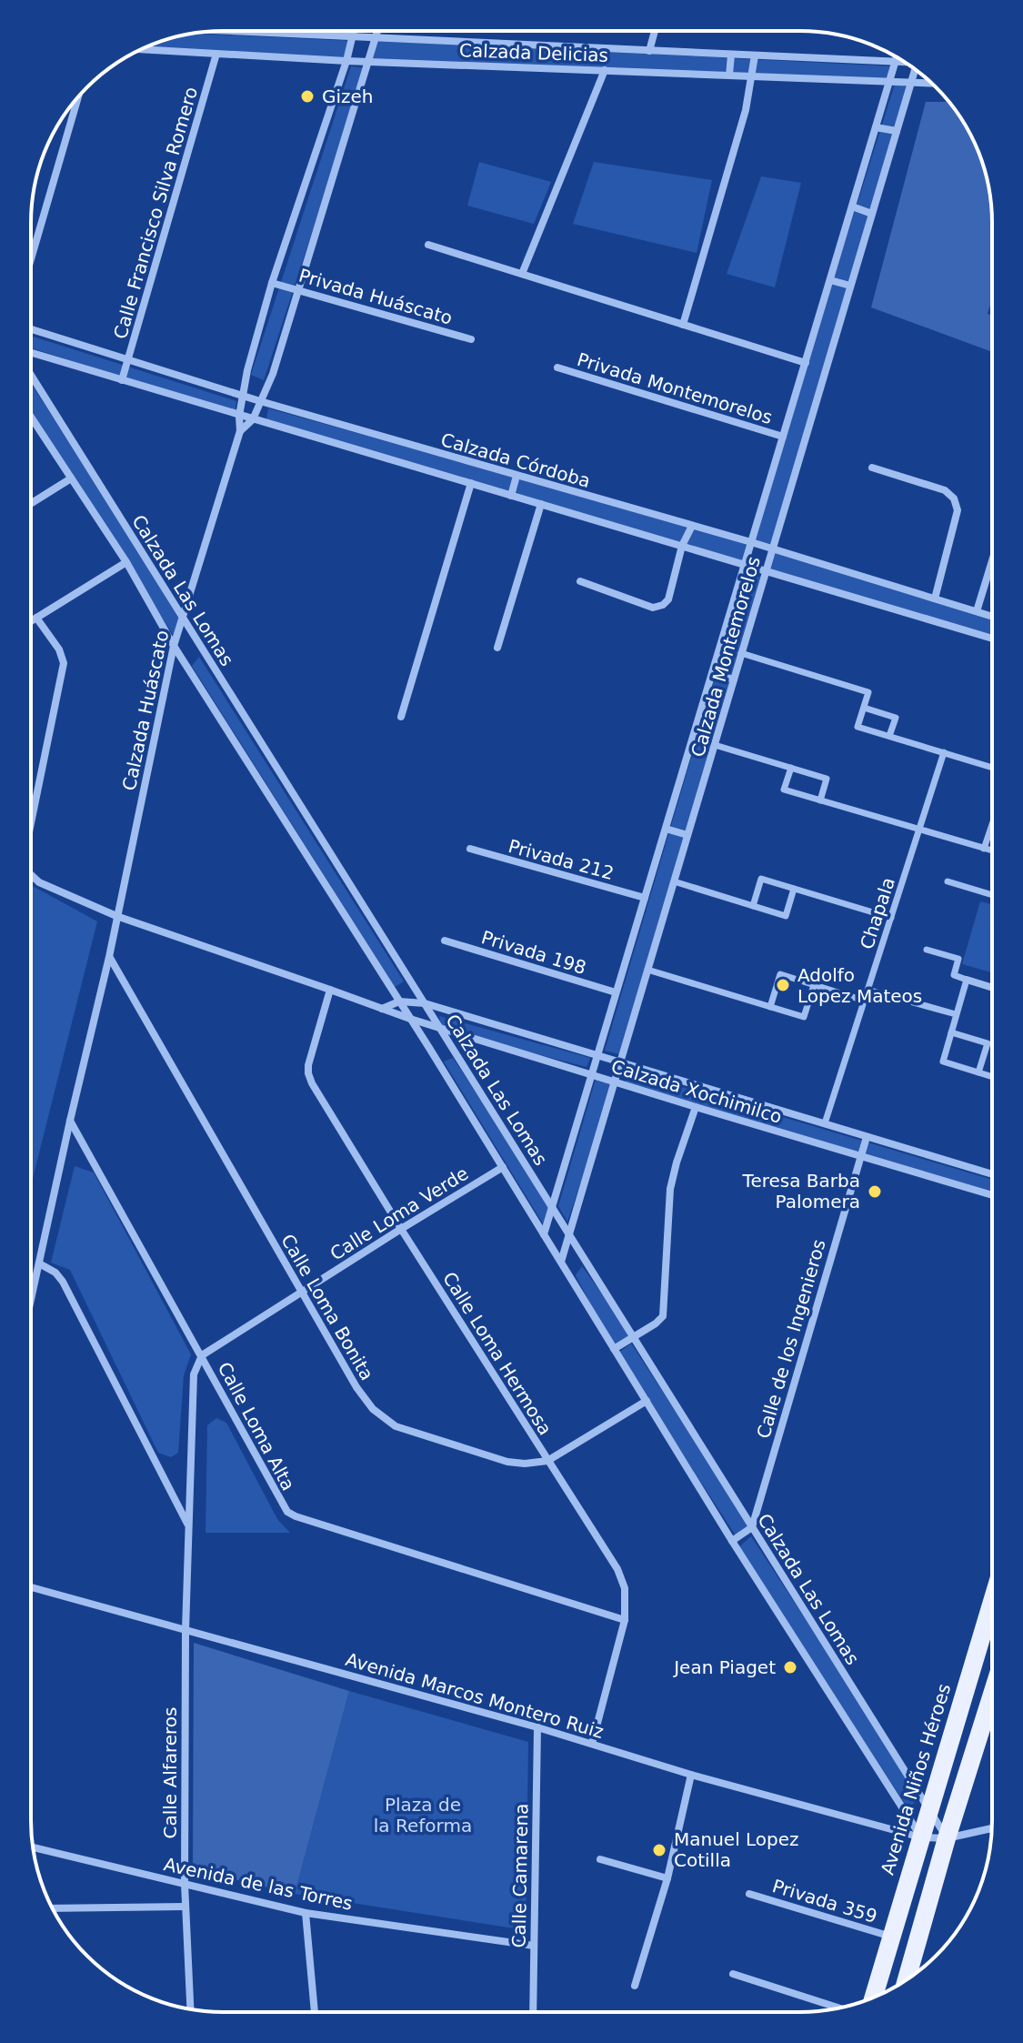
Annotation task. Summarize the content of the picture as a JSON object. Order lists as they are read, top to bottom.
{
  "streets": {
    "main road": ["Avenida Niños Héroes"],
    "street": [
      "Calzada Delicias",
      "Calle Francisco Silva Romero",
      "Privada Huáscato",
      "Privada Montemorelos",
      "Calzada Córdoba",
      "Calzada Las Lomas",
      "Calzada Montemorelos",
      "Calzada Huáscato",
      "Privada 212",
      "Chapala",
      "Privada 198",
      "Calzada Xochimilco",
      "Calle Loma Verde",
      "Calle Loma Bonita",
      "Calle de los Ingenieros",
      "Calle Loma Hermosa",
      "Calle Loma Alta",
      "Avenida Marcos Montero Ruiz",
      "Calle Alfareros",
      "Calle Camarena",
      "Avenida de las Torres",
      "Privada 359"
    ]
  },
  "crossings": [
    ["Calzada Delicias", "Calle Francisco Silva Romero"],
    ["Calzada Delicias", "Calzada Montemorelos"],
    ["Calzada Delicias", "Calzada Huáscato"],
    ["Calle Francisco Silva Romero", "Calzada Córdoba"],
    ["Privada Huáscato", "Calzada Huáscato"],
    ["Privada Montemorelos", "Calzada Montemorelos"],
    ["Calzada Córdoba", "Calzada Montemorelos"],
    ["Calzada Córdoba", "Calzada Huáscato"],
    ["Calzada Las Lomas", "Calzada Montemorelos"],
    ["Calzada Las Lomas", "Calzada Huáscato"],
    ["Calzada Las Lomas", "Calzada Xochimilco"],
    ["Calzada Las Lomas", "Calle Loma Verde"],
    ["Calzada Las Lomas", "Calle Loma Bonita"],
    ["Calzada Las Lomas", "Calle de los Ingenieros"],
    ["Calzada Las Lomas", "Avenida Marcos Montero Ruiz"],
    ["Calzada Las Lomas", "Avenida Niños Héroes"],
    ["Calzada Montemorelos", "Privada 212"],
    ["Calzada Montemorelos", "Privada 198"],
    ["Calzada Montemorelos", "Calzada Xochimilco"],
    ["Calzada Huáscato", "Calzada Xochimilco"],
    ["Calzada Huáscato", "Calle Loma Bonita"],
    ["Calzada Huáscato", "Calle Loma Alta"],
    ["Calzada Huáscato", "Calle Alfareros"],
    ["Chapala", "Calzada Xochimilco"],
    ["Calzada Xochimilco", "Calle de los Ingenieros"],
    ["Calzada Xochimilco", "Calle Loma Hermosa"],
    ["Calle Loma Verde", "Calle Loma Bonita"],
    ["Calle Loma Verde", "Calle Loma Hermosa"],
    ["Calle Loma Verde", "Calle Loma Alta"],
    ["Calle Loma Verde", "Calle Alfareros"],
    ["Calle Loma Bonita", "Calle Loma Hermosa"],
    ["Calle Loma Hermosa", "Calle Loma Alta"],
    ["Calle Loma Hermosa", "Avenida Marcos Montero Ruiz"],
    ["Calle Loma Alta", "Calle Alfareros"],
    ["Avenida Marcos Montero Ruiz", "Calle Alfareros"],
    ["Avenida Marcos Montero Ruiz", "Avenida Niños Héroes"],
    ["Avenida Marcos Montero Ruiz", "Calle Camarena"],
    ["Calle Alfareros", "Avenida de las Torres"],
    ["Avenida Niños Héroes", "Privada 359"],
    ["Calle Camarena", "Avenida de las Torres"]
  ],
  "parks": ["Plaza de la Reforma"],
  "places": [
    "Gizeh",
    "Adolfo Lopez Mateos",
    "Teresa Barba Palomera",
    "Jean Piaget",
    "Manuel Lopez Cotilla"
  ]
}
